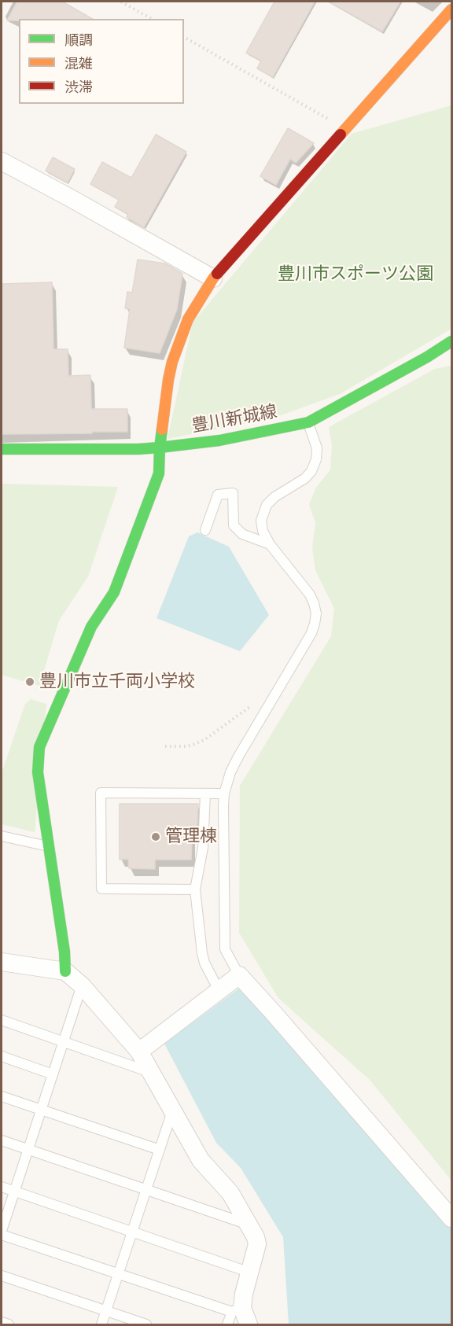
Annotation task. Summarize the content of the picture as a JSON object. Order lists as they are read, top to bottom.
{
  "streets": {
    "street": ["豊川新城線"]
  },
  "parks": ["豊川市スポーツ公園"],
  "places": ["豊川市立千両小学校", "管理棟"],
  "legend": ["順調", "混雑", "渋滞"]
}
